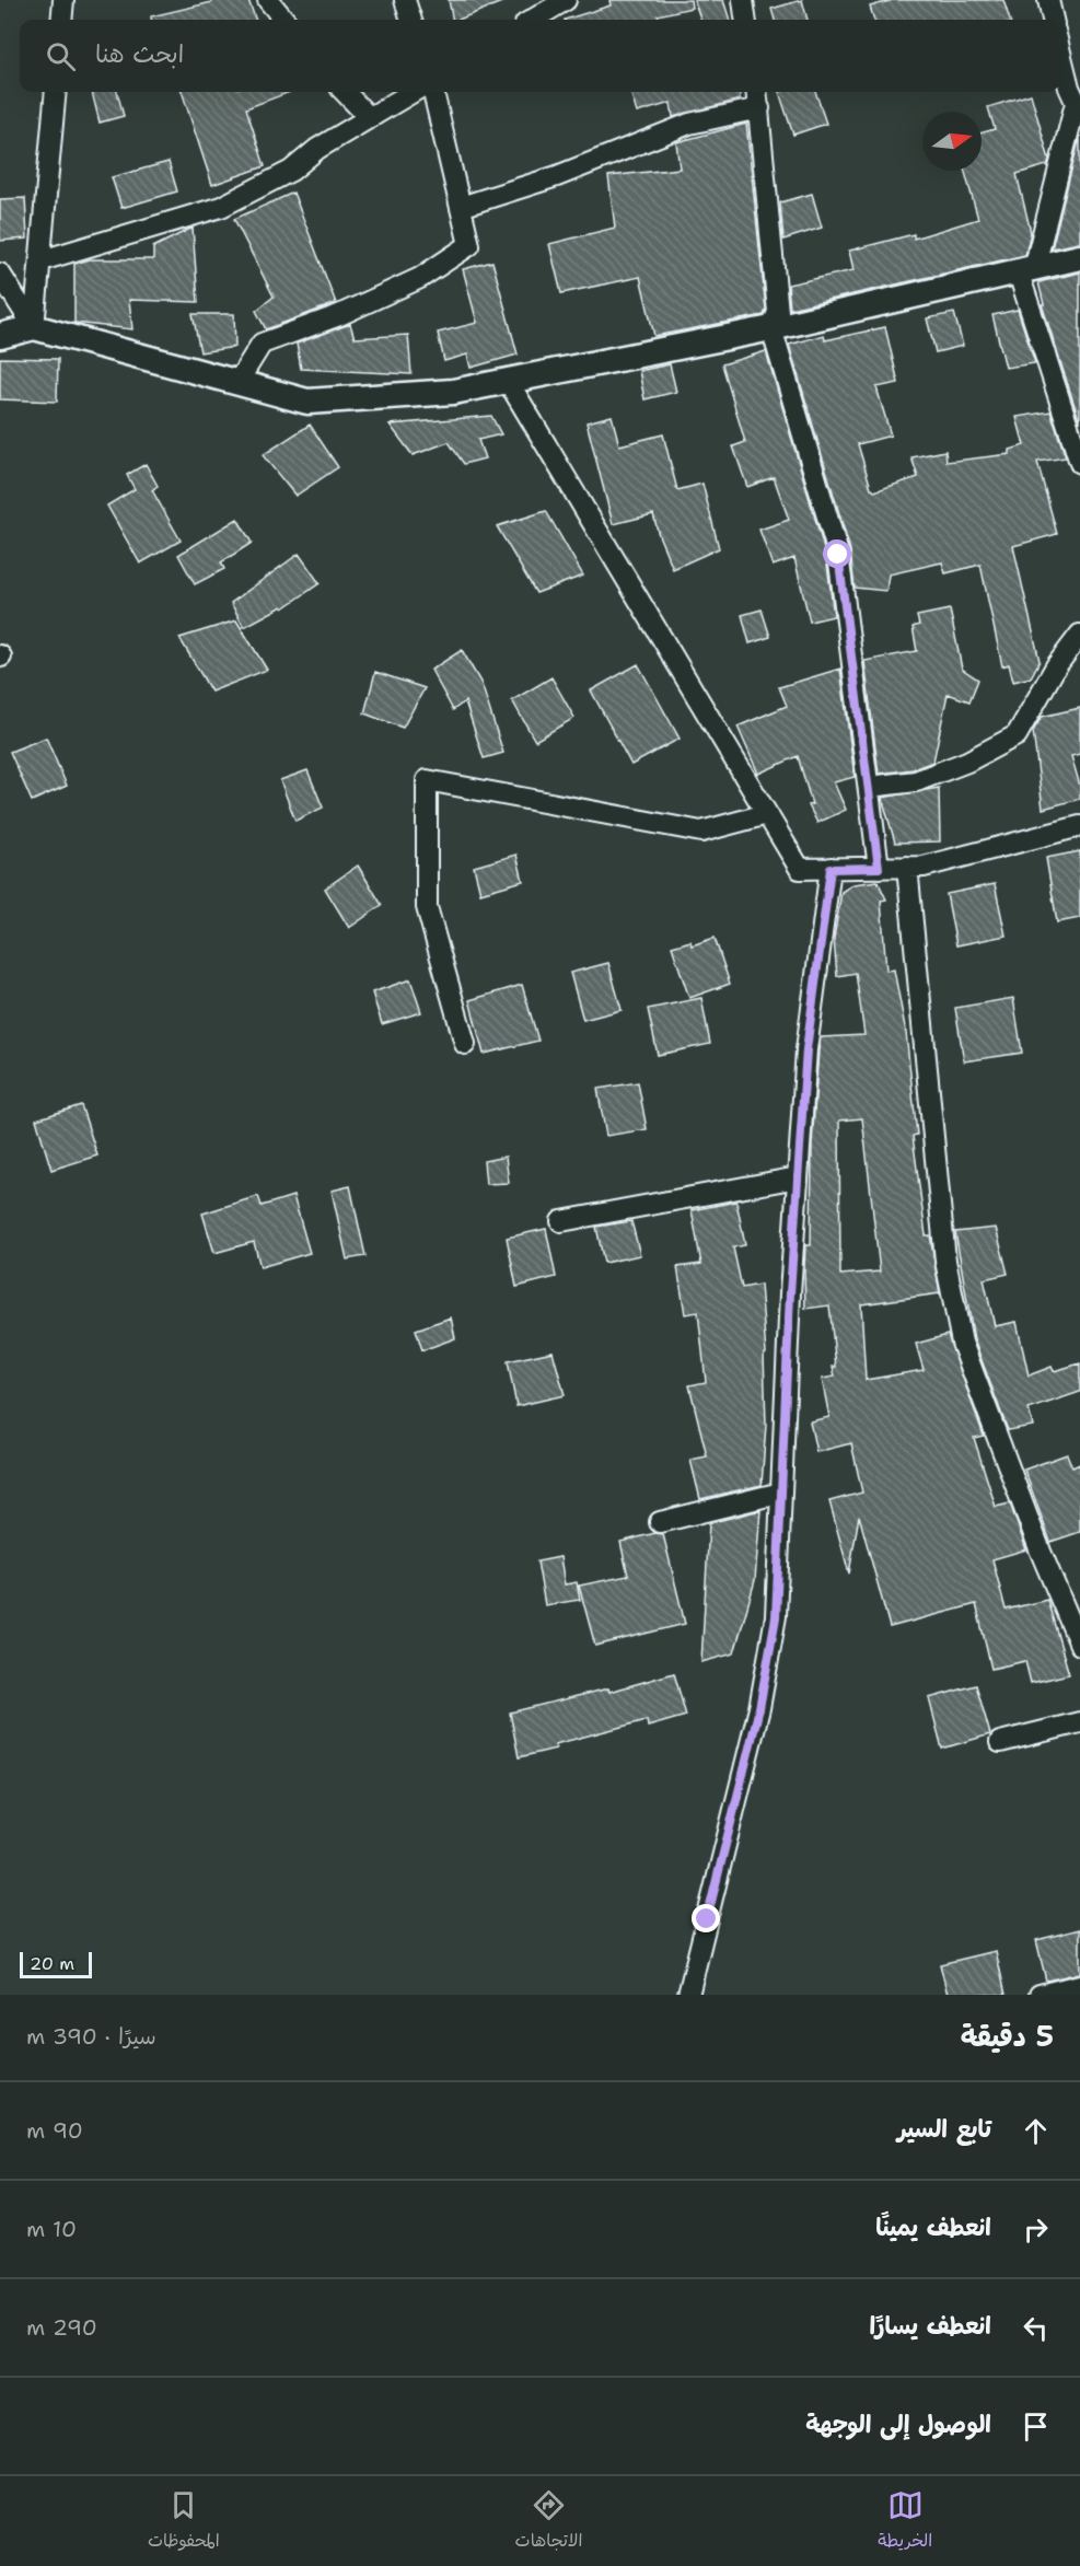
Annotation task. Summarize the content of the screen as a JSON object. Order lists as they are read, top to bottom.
{
  "scale_bar": "20 m",
  "north": "right",
  "page": {
    "search": "ابحث هنا",
    "scale": "20 m",
    "heading": ["5 دقيقة", "سيرًا · 390 m"],
    "list": [
      ["تابع السير", "90 m"],
      ["انعطف يمينًا", "10 m"],
      ["انعطف يسارًا", "290 m"],
      "الوصول إلى الوجهة"
    ],
    "nav": ["الخريطة", "الاتجاهات", "المحفوظات"]
  }
}
